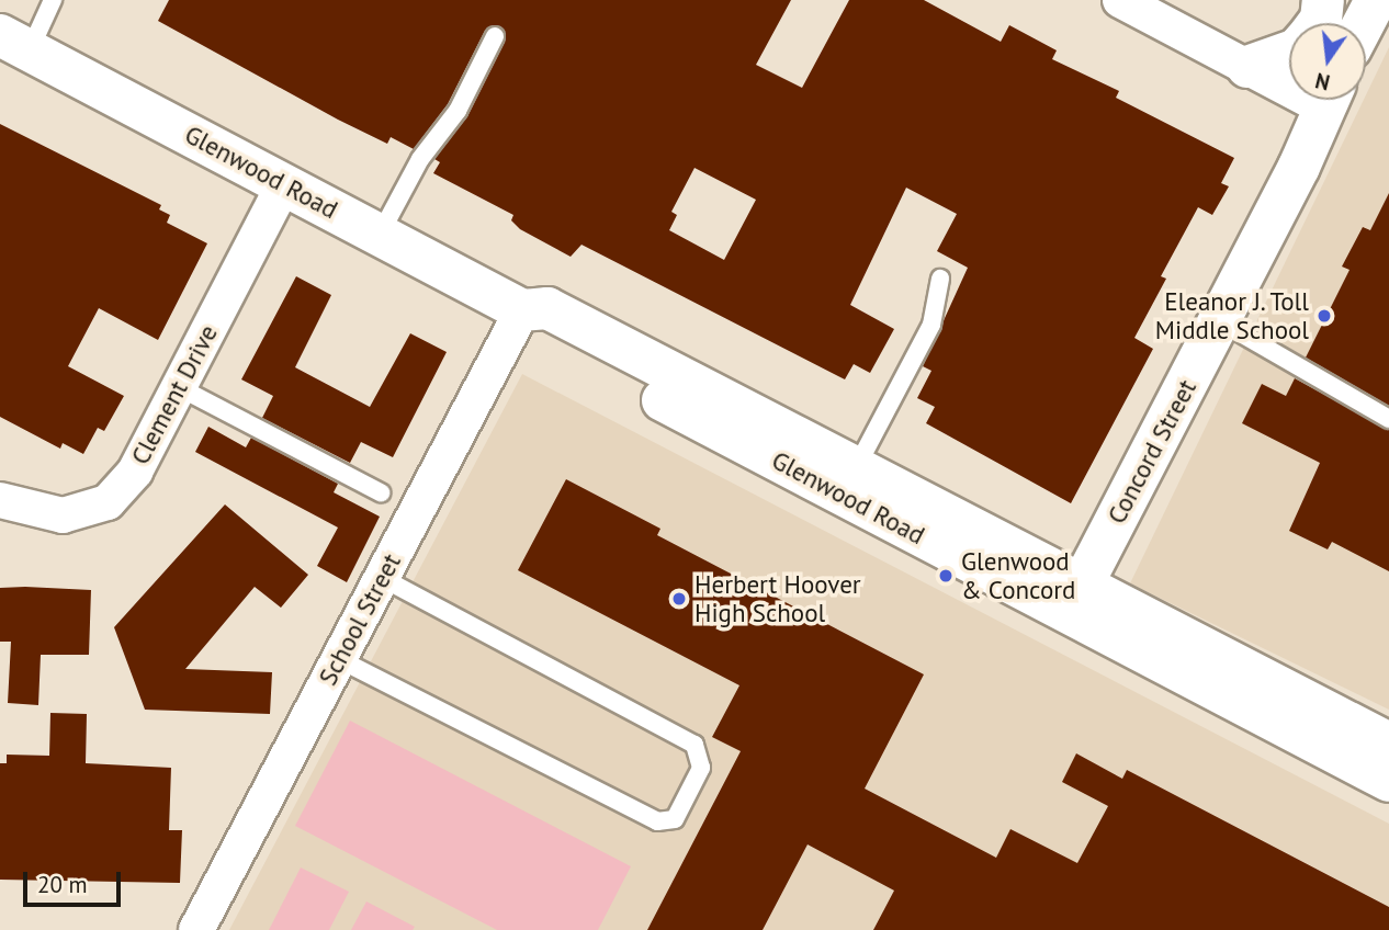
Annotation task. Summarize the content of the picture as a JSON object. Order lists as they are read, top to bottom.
{
  "streets": {
    "street": [
      "Glenwood Road",
      "Clement Drive",
      "Concord Street",
      "School Street"
    ]
  },
  "crossings": [
    ["Glenwood Road", "Clement Drive"],
    ["Glenwood Road", "Concord Street"],
    ["Glenwood Road", "School Street"]
  ],
  "places": ["Eleanor J. Toll Middle School", "Glenwood & Concord", "Herbert Hoover High School"],
  "scale_bar": "20 m",
  "north": "bottom"
}
